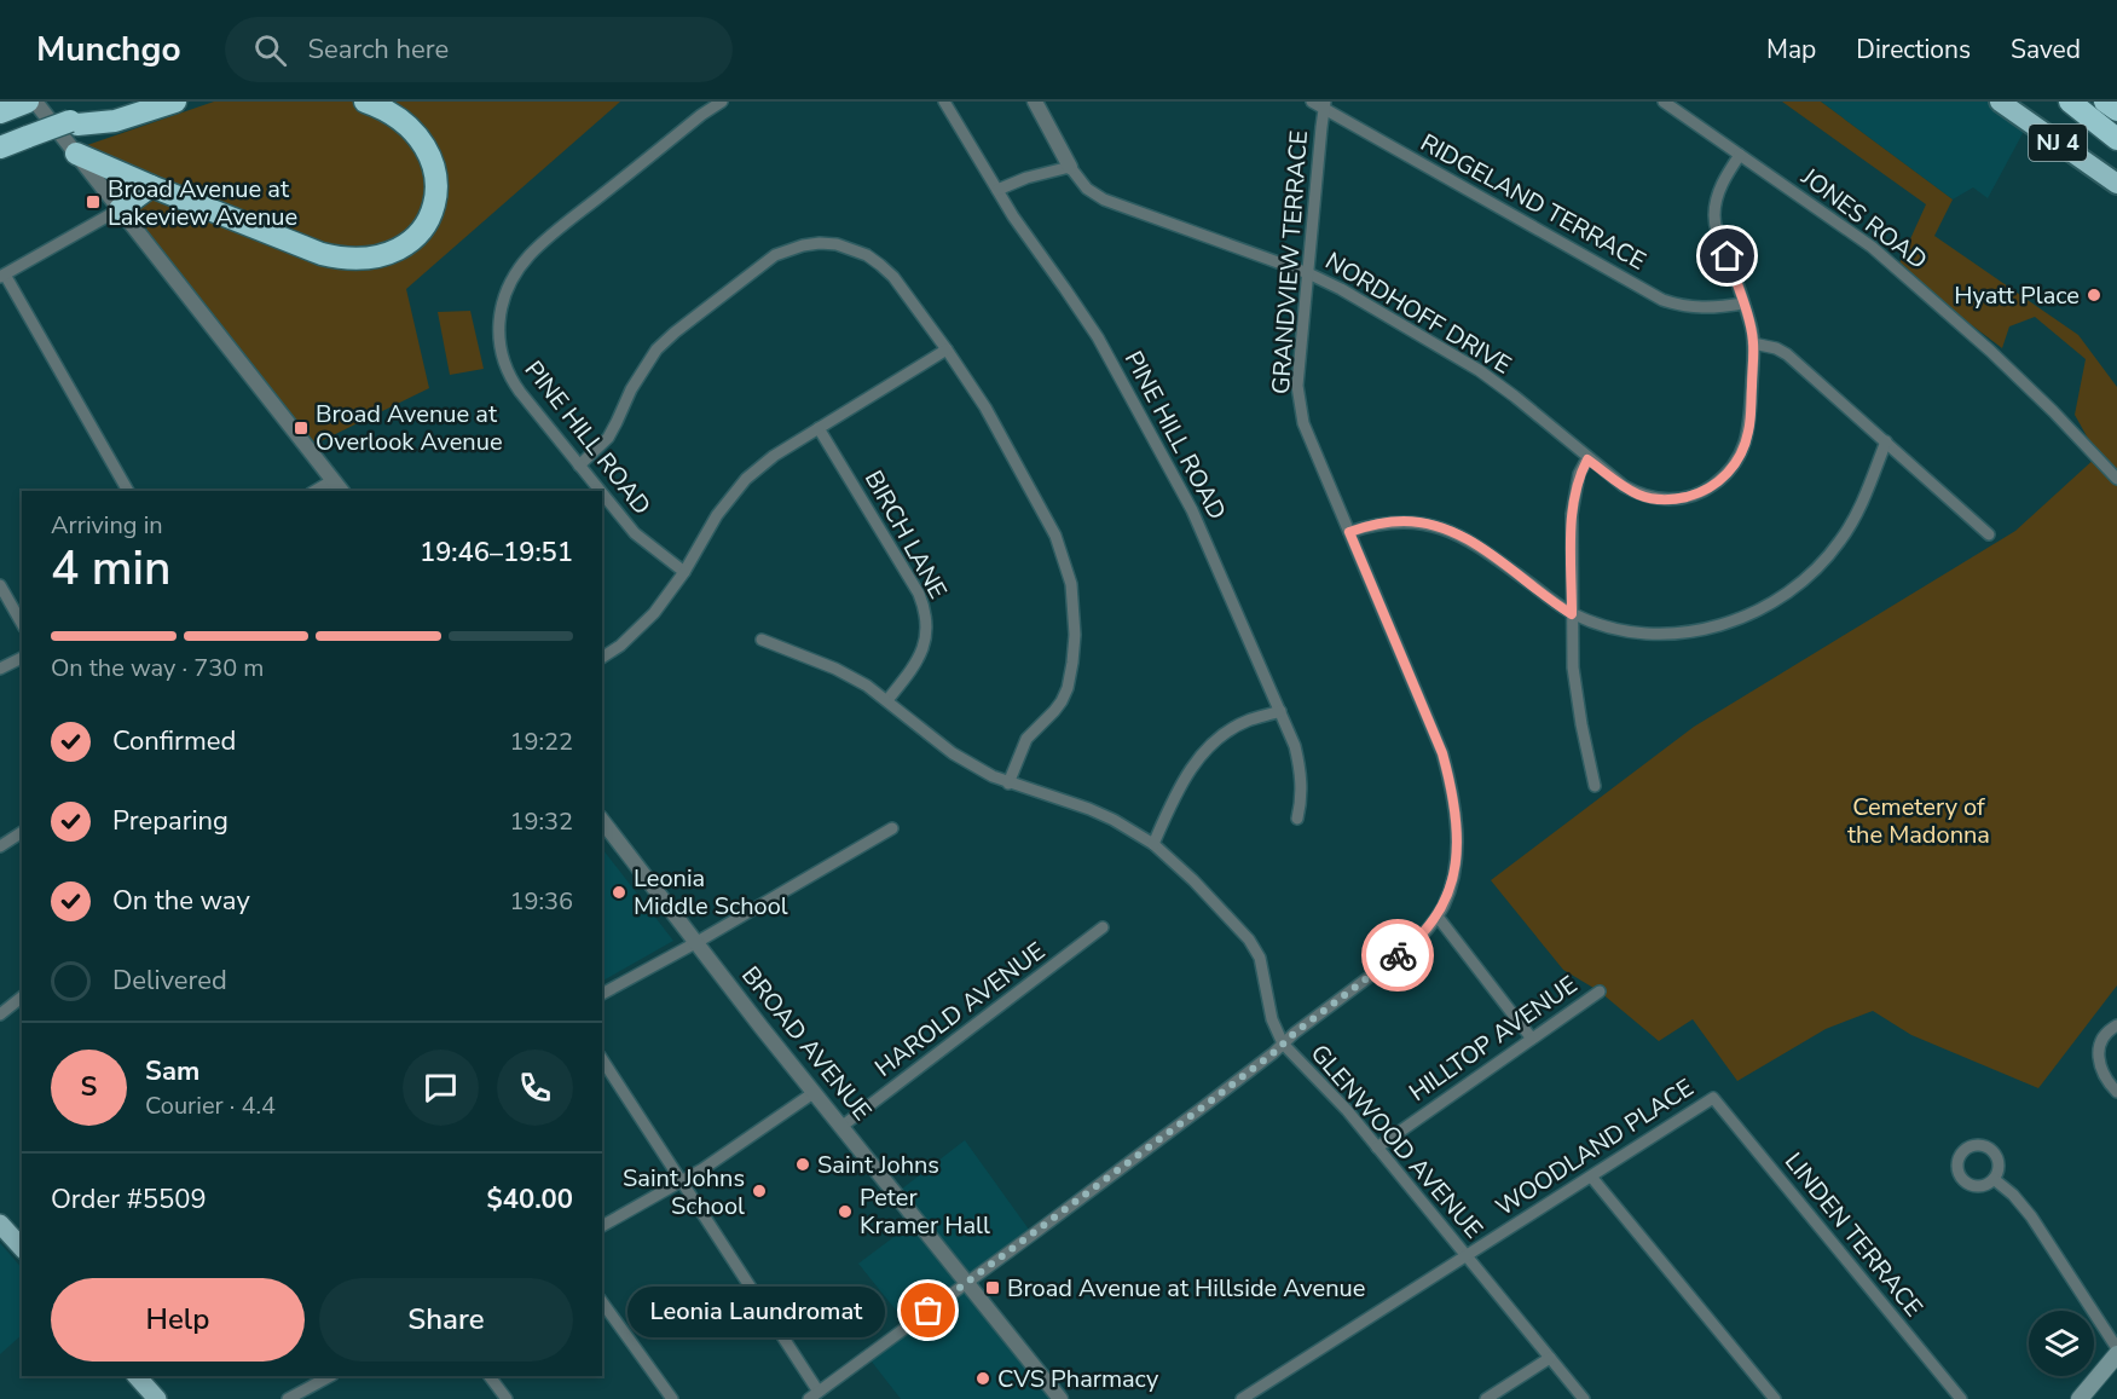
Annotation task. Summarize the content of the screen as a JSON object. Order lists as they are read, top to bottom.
{
  "streets": {
    "highway": ["NJ 4"],
    "street": [
      "RIDGELAND TERRACE",
      "JONES ROAD",
      "GRANDVIEW TERRACE",
      "NORDHOFF DRIVE",
      "PINE HILL ROAD",
      "BIRCH LANE",
      "HAROLD AVENUE",
      "HILLTOP AVENUE",
      "BROAD AVENUE",
      "GLENWOOD AVENUE",
      "WOODLAND PLACE",
      "LINDEN TERRACE"
    ]
  },
  "crossings": [
    ["RIDGELAND TERRACE", "GRANDVIEW TERRACE"],
    ["RIDGELAND TERRACE", "NORDHOFF DRIVE"],
    ["JONES ROAD", "NORDHOFF DRIVE"],
    ["GRANDVIEW TERRACE", "NORDHOFF DRIVE"],
    ["GRANDVIEW TERRACE", "BROAD AVENUE"],
    ["GRANDVIEW TERRACE", "GLENWOOD AVENUE"],
    ["BIRCH LANE", "GLENWOOD AVENUE"],
    ["HAROLD AVENUE", "BROAD AVENUE"],
    ["HILLTOP AVENUE", "GLENWOOD AVENUE"],
    ["GLENWOOD AVENUE", "WOODLAND PLACE"],
    ["WOODLAND PLACE", "LINDEN TERRACE"]
  ],
  "parks": ["Cemetery of the Madonna"],
  "places": {
    "transit": ["Broad Avenue at Lakeview Avenue", "Broad Avenue at Overlook Avenue", "Broad Avenue at Hillside Avenue"],
    "other": [
      "Hyatt Place",
      "Leonia Middle School",
      "Saint Johns",
      "Saint Johns School",
      "Peter Kramer Hall",
      "Leonia Laundromat",
      "CVS Pharmacy"
    ]
  },
  "page": {
    "header": "Munchgo",
    "search": "Search here",
    "nav": ["Map", "Directions", "Saved"],
    "heading": ["4 min", "Arriving in", "19:46–19:51"],
    "panel": [
      "Sam",
      "Courier · 4.4",
      "Order #5509",
      "$40.00"
    ],
    "bar": "On the way · 730 m",
    "list": [
      ["Confirmed", "19:22"],
      ["Preparing", "19:32"],
      ["On the way", "19:36"],
      "Delivered"
    ],
    "round": "S",
    "buttons": ["Help", "Share"],
    "bubble": "Leonia Laundromat"
  }
}
